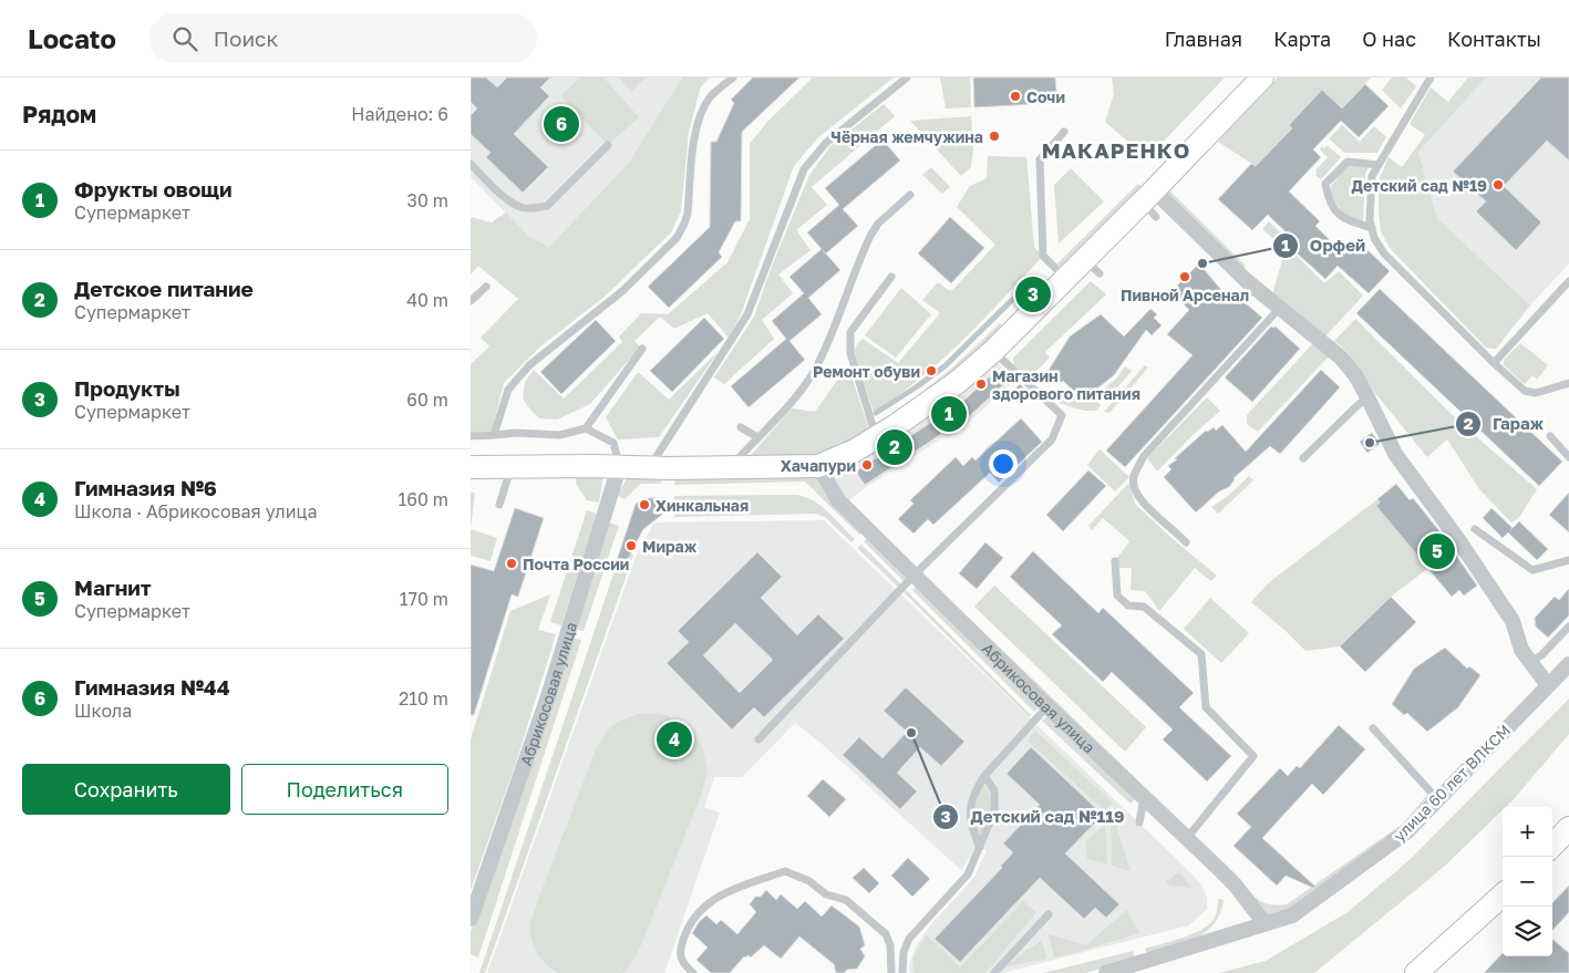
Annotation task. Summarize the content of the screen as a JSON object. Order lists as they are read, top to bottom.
{
  "streets": {
    "street": ["Абрикосовая улица", "улица 60 лет ВЛКСМ"]
  },
  "crossings": [
    ["Абрикосовая улица", "улица 60 лет ВЛКСМ"]
  ],
  "districts": ["МАКАРЕНКО"],
  "places": [
    "Сочи",
    "Чёрная жемчужина",
    "Детский сад №19",
    "Орфей",
    "Пивной Арсенал",
    "Ремонт обуви",
    "Магазин здорового питания",
    "Гараж",
    "Хачапури",
    "Хинкальная",
    "Мираж",
    "Почта России",
    "Детский сад №119"
  ],
  "page": {
    "header": "Locato",
    "search": "Поиск",
    "nav": [
      "Главная",
      "Карта",
      "О нас",
      "Контакты"
    ],
    "heading": ["Рядом", "Найдено: 6"],
    "pins": [
      "6",
      "3",
      "1",
      "2",
      "5",
      "4"
    ],
    "list": [
      {
        "mark": "1",
        "name": "Фрукты овощи",
        "note": "Супермаркет",
        "value": "30 m"
      },
      {
        "mark": "2",
        "name": "Детское питание",
        "note": "Супермаркет",
        "value": "40 m"
      },
      {
        "mark": "3",
        "name": "Продукты",
        "note": "Супермаркет",
        "value": "60 m"
      },
      {
        "mark": "4",
        "name": "Гимназия №6",
        "note": "Школа · Абрикосовая улица",
        "value": "160 m"
      },
      {
        "mark": "5",
        "name": "Магнит",
        "note": "Супермаркет",
        "value": "170 m"
      },
      {
        "mark": "6",
        "name": "Гимназия №44",
        "note": "Школа",
        "value": "210 m"
      }
    ],
    "buttons": ["Сохранить", "Поделиться"],
    "map_buttons": ["+", "−"]
  }
}
